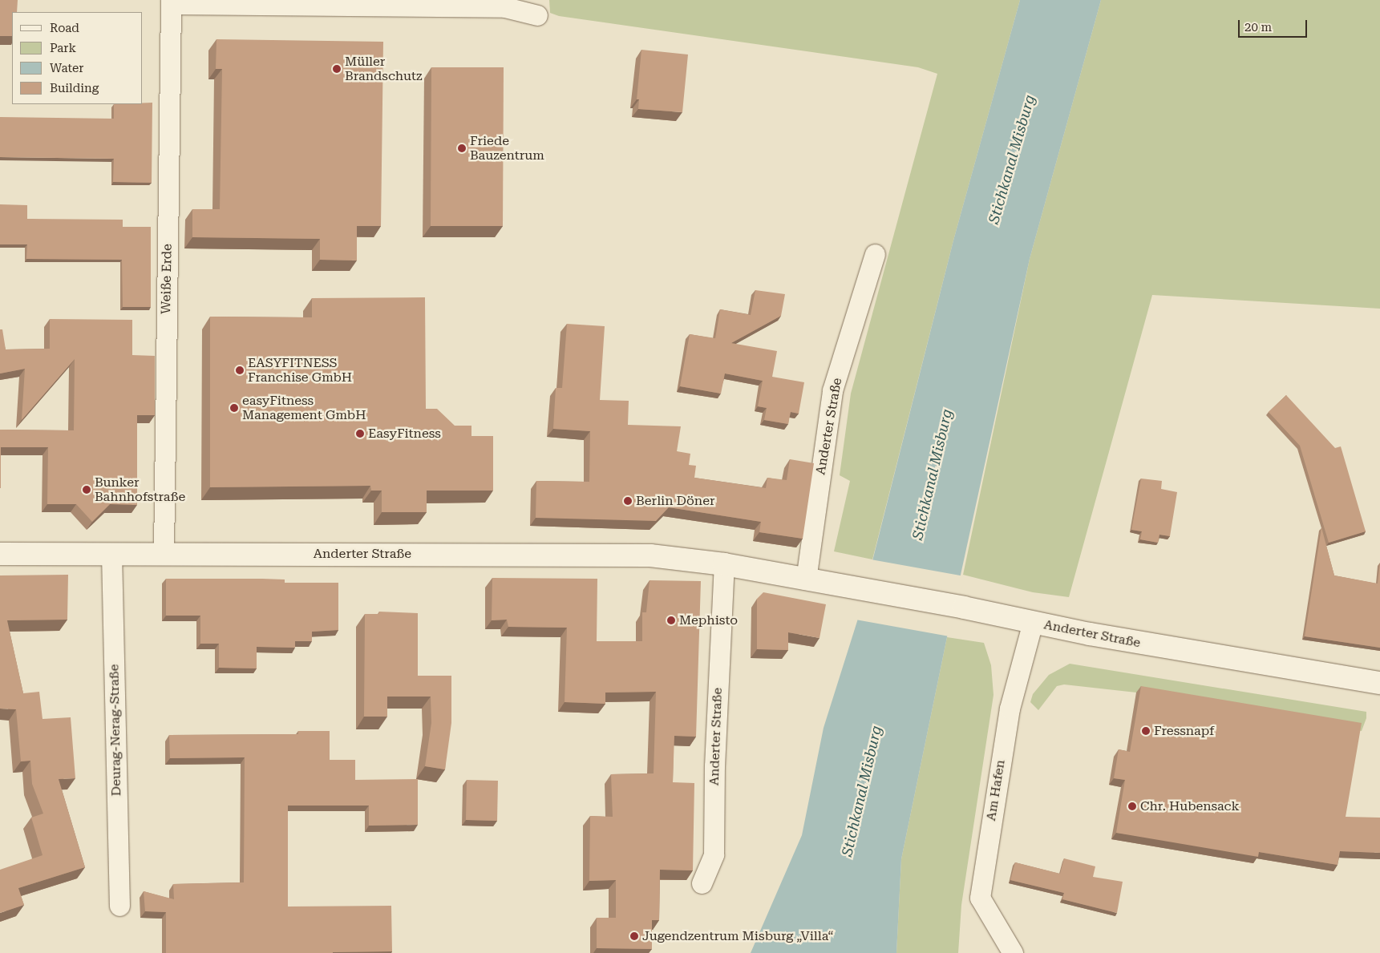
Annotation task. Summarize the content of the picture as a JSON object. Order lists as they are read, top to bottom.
{
  "streets": {
    "main road": ["Anderter Straße"],
    "street": ["Weiße Erde", "Deurag-Nerag-Straße", "Am Hafen"]
  },
  "crossings": [
    ["Weiße Erde", "Anderter Straße"],
    ["Anderter Straße", "Deurag-Nerag-Straße"],
    ["Anderter Straße", "Am Hafen"]
  ],
  "water": ["Stichkanal Misburg"],
  "places": [
    "Müller Brandschutz",
    "Friede Bauzentrum",
    "EASYFITNESS Franchise GmbH",
    "easyFitness Management GmbH",
    "EasyFitness",
    "Bunker Bahnhofstraße",
    "Berlin Döner",
    "Mephisto",
    "Fressnapf",
    "Chr. Hubensack",
    "Jugendzentrum Misburg „Villa“"
  ],
  "legend": [
    "Road",
    "Park",
    "Water",
    "Building"
  ],
  "scale_bar": "20 m"
}
